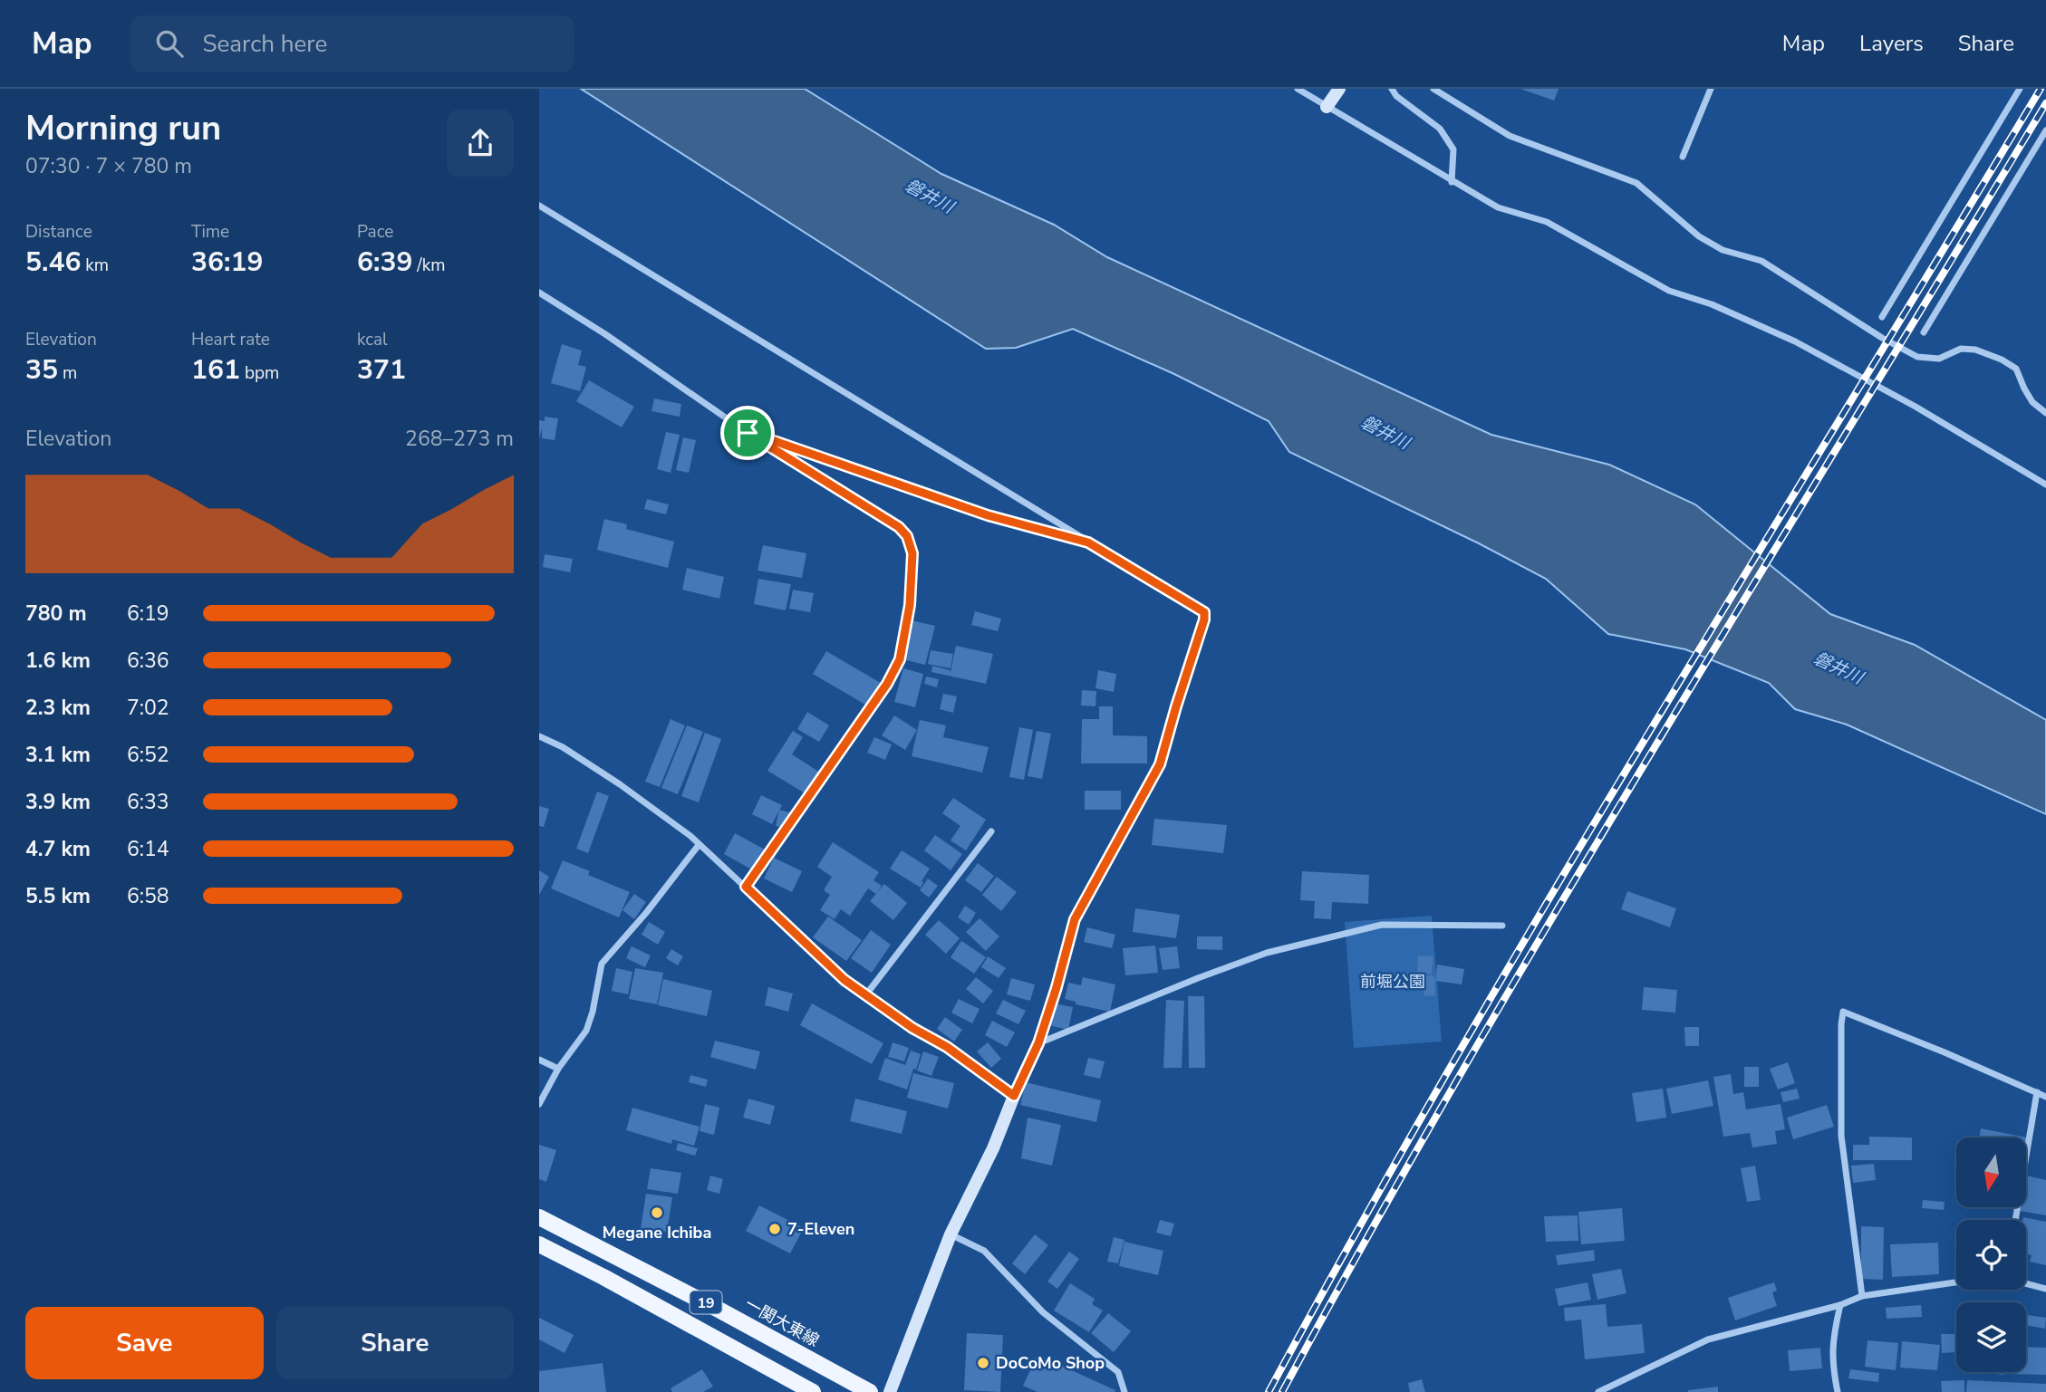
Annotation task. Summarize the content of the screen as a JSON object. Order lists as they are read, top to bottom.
{
  "streets": {
    "main road": ["19", "一関大東線"]
  },
  "water": ["磐井川"],
  "parks": ["前堀公園"],
  "places": ["Megane Ichiba", "7-Eleven", "DoCoMo Shop"],
  "north": "bottom",
  "page": {
    "header": "Map",
    "search": "Search here",
    "nav": ["Map", "Layers", "Share"],
    "heading": ["Morning run", "07:30 · 7 × 780 m"],
    "stats": [
      ["Distance", "5.46 km"],
      ["Time", "36:19"],
      ["Pace", "6:39 /km"],
      ["Elevation", "35 m"],
      ["Heart rate", "161 bpm"],
      ["kcal", "371"]
    ],
    "chart": ["Elevation", "268–273 m"],
    "list": [
      {
        "name": "780 m",
        "note": "6:19"
      },
      {
        "name": "1.6 km",
        "note": "6:36"
      },
      {
        "name": "2.3 km",
        "note": "7:02"
      },
      {
        "name": "3.1 km",
        "note": "6:52"
      },
      {
        "name": "3.9 km",
        "note": "6:33"
      },
      {
        "name": "4.7 km",
        "note": "6:14"
      },
      {
        "name": "5.5 km",
        "note": "6:58"
      }
    ],
    "buttons": ["Save", "Share"]
  }
}
